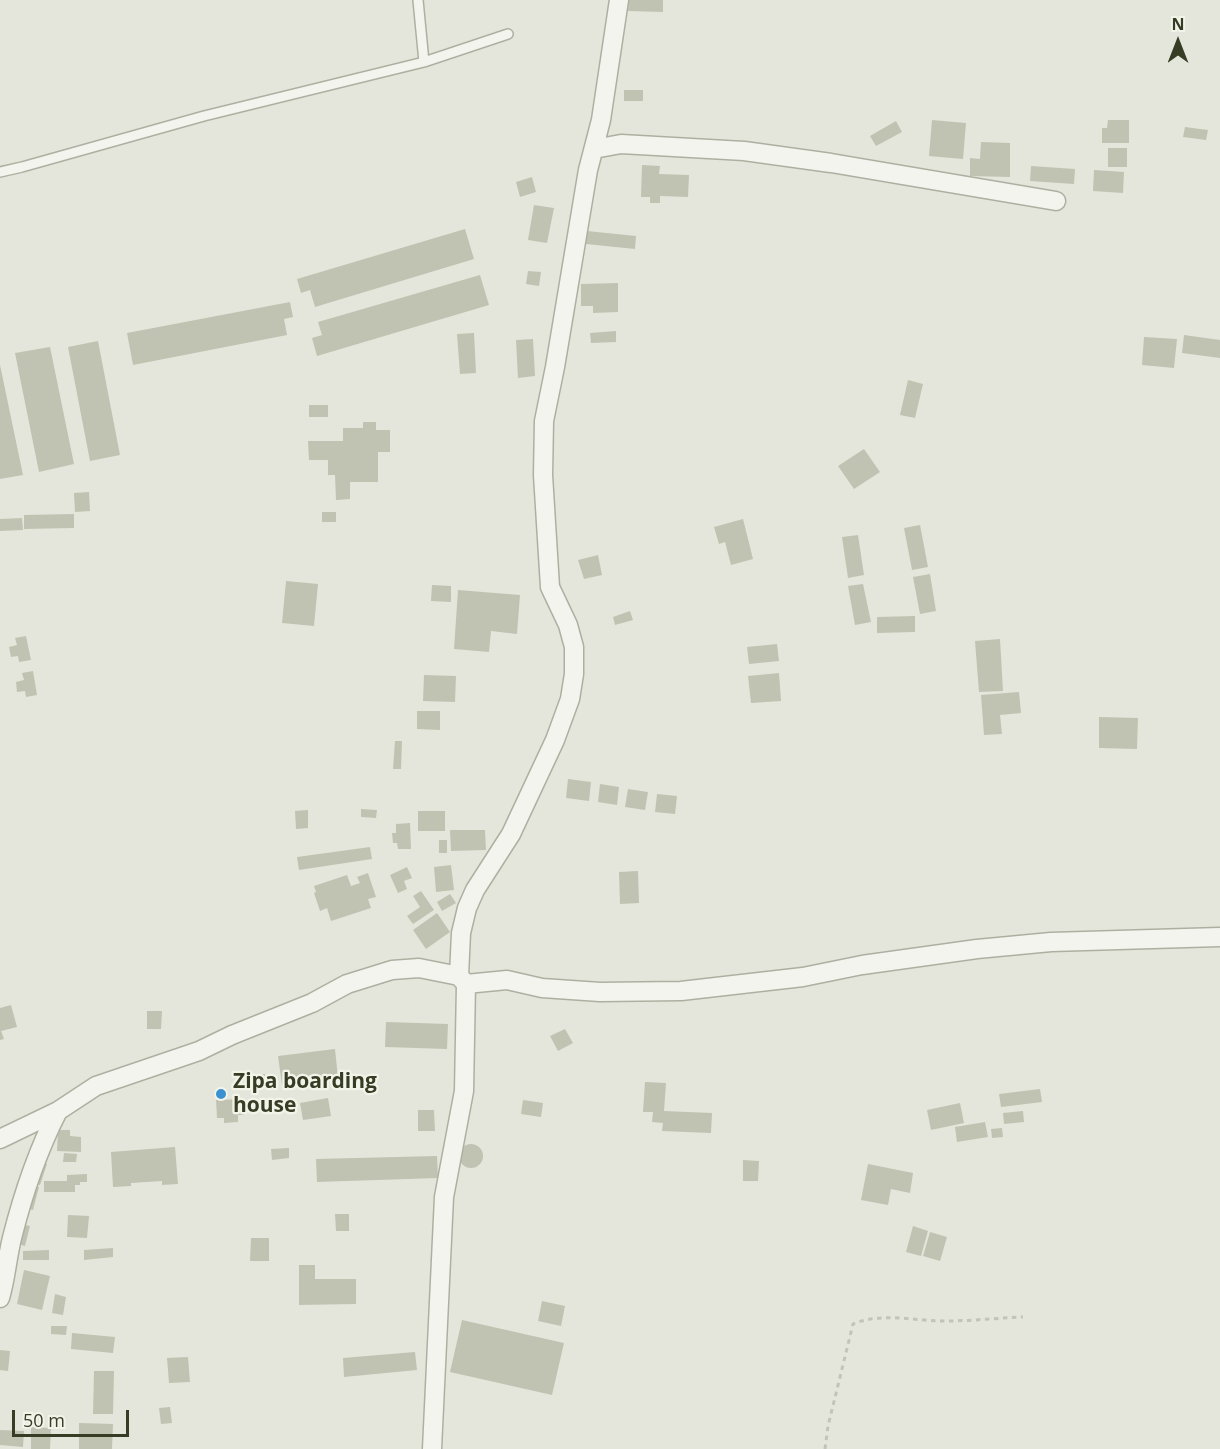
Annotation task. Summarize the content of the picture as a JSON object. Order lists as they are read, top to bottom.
{
  "places": ["Zipa boarding house"],
  "scale_bar": "50 m",
  "north": "top"
}
